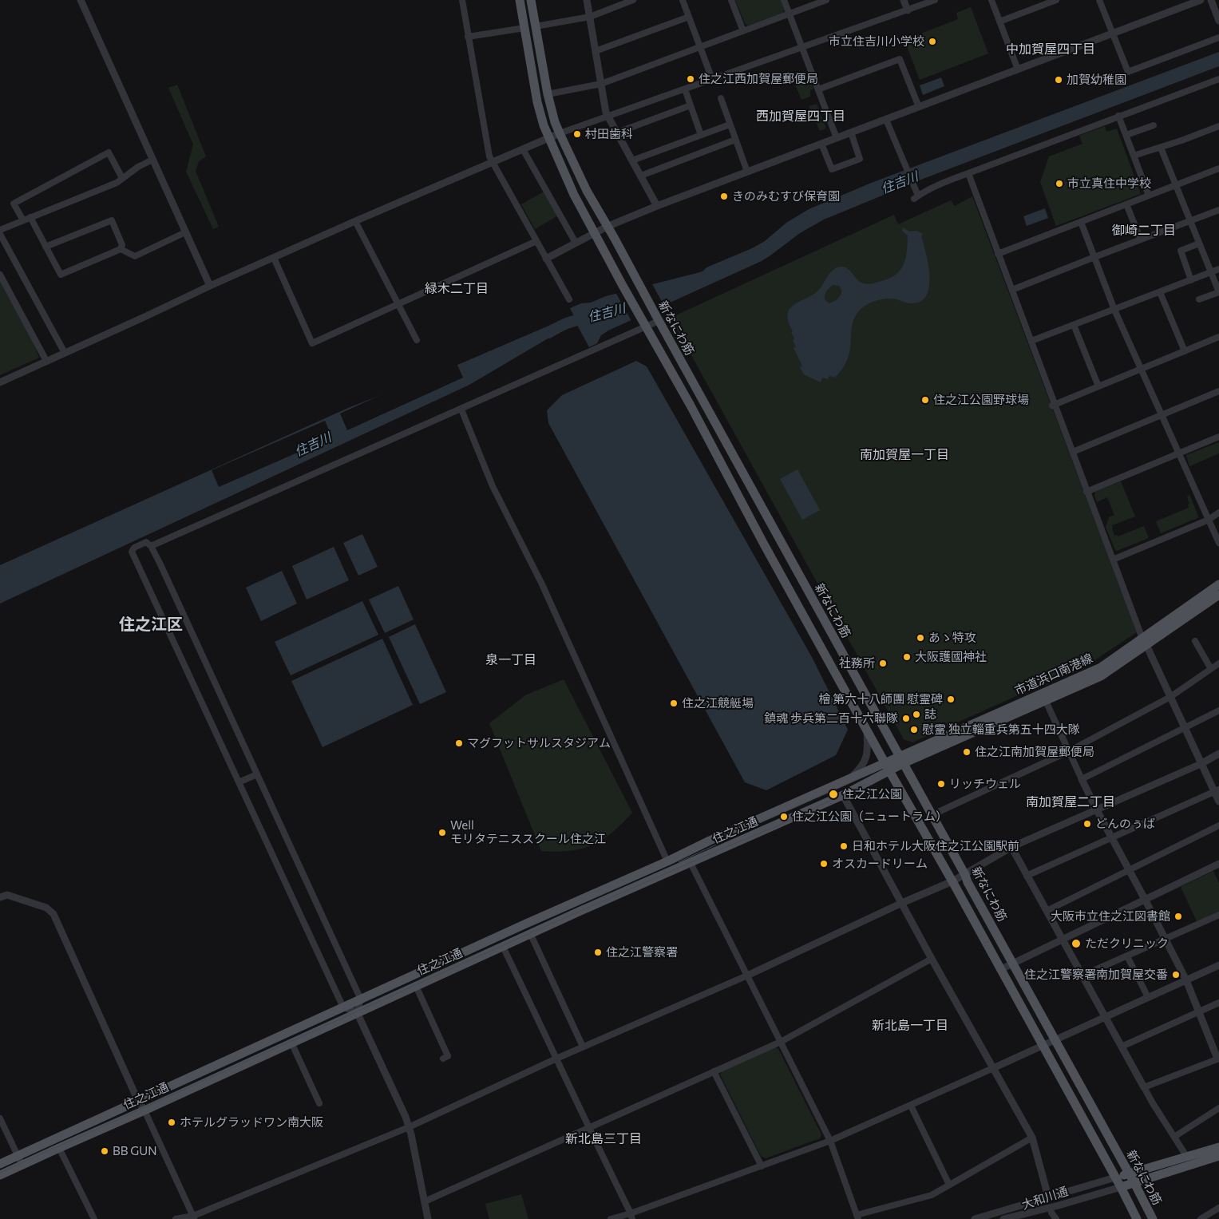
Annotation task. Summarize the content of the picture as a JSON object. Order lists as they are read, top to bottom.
{
  "streets": {
    "main road": ["新なにわ筋", "市道浜口南港線", "住之江通"],
    "street": ["大和川通"]
  },
  "crossings": [
    ["新なにわ筋", "市道浜口南港線"],
    ["新なにわ筋", "住之江通"],
    ["新なにわ筋", "大和川通"],
    ["市道浜口南港線", "住之江通"]
  ],
  "districts": [
    "中加賀屋四丁目",
    "西加賀屋四丁目",
    "御崎二丁目",
    "緑木二丁目",
    "南加賀屋一丁目",
    "住之江区",
    "泉一丁目",
    "南加賀屋二丁目",
    "新北島一丁目",
    "新北島三丁目"
  ],
  "water": ["住吉川"],
  "places": [
    "市立住吉川小学校",
    "住之江西加賀屋郵便局",
    "加賀幼稚園",
    "村田歯科",
    "市立真住中学校",
    "きのみむすび保育園",
    "住之江公園野球場",
    "あゝ特攻",
    "大阪護國神社",
    "社務所",
    "檜 第六十八師團 慰霊碑",
    "住之江競艇場",
    "誌",
    "鎮魂 歩兵第二百十六聯隊",
    "慰霊 独立輜重兵第五十四大隊",
    "マグフットサルスタジアム",
    "住之江南加賀屋郵便局",
    "リッチウェル",
    "住之江公園",
    "住之江公園（ニュートラム）",
    "どんのぅば",
    "Well モリタテニススクール住之江",
    "日和ホテル大阪住之江公園駅前",
    "オスカードリーム",
    "大阪市立住之江図書館",
    "ただクリニック",
    "住之江警察署",
    "住之江警察署南加賀屋交番",
    "ホテルグラッドワン南大阪",
    "BB GUN"
  ]
}
